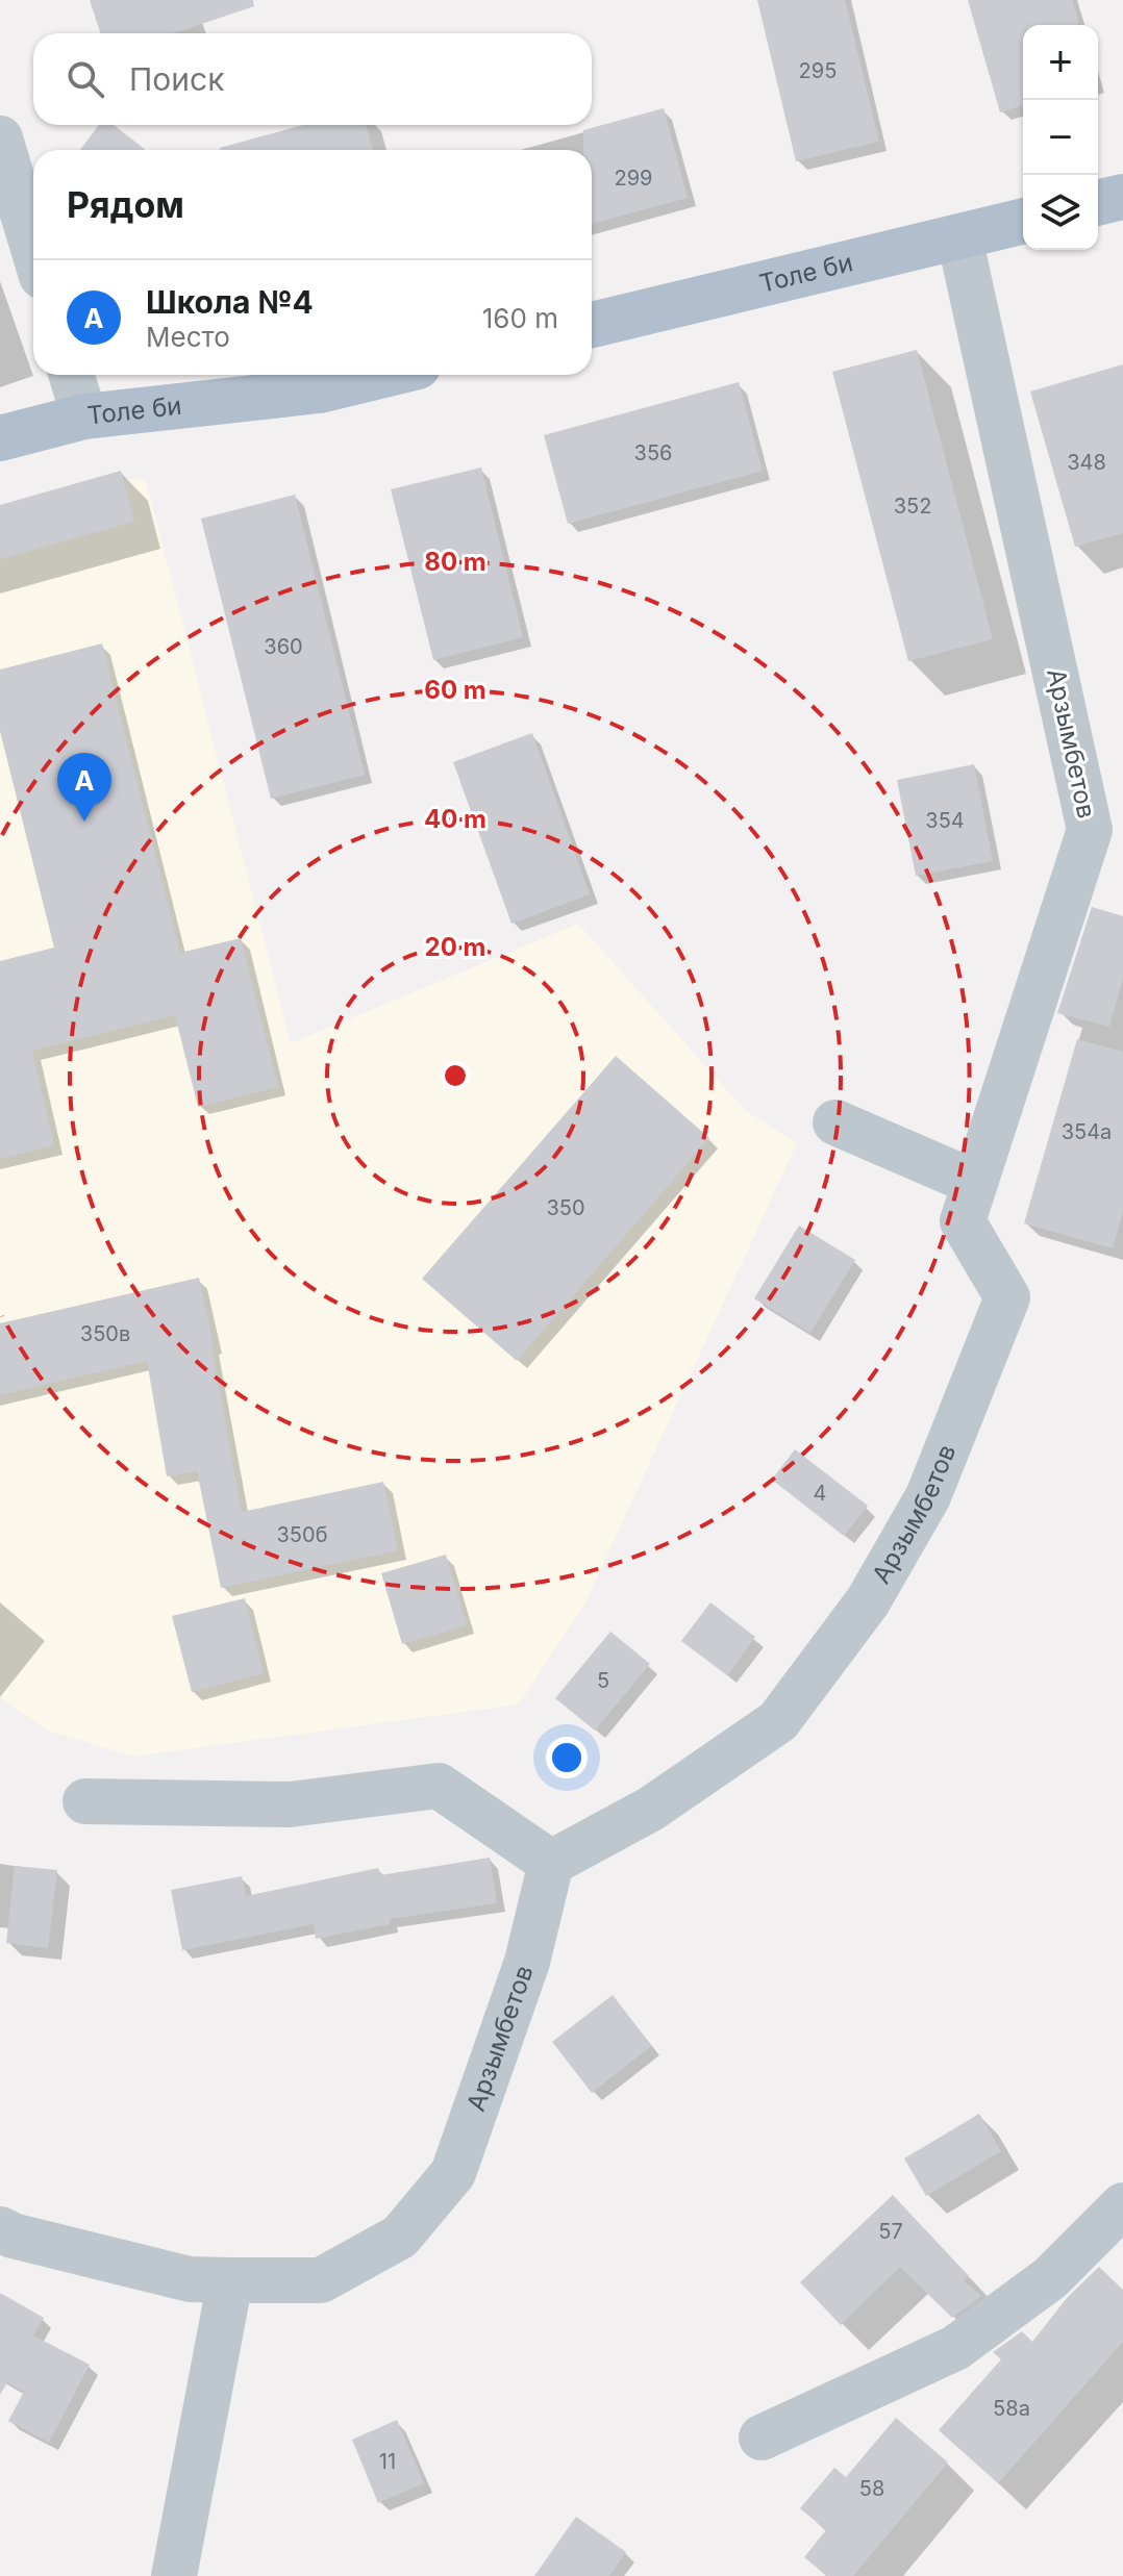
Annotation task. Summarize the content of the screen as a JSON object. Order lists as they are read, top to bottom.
{
  "streets": {
    "main road": ["Толе би"],
    "street": ["Арзымбетов"]
  },
  "crossings": [
    ["Толе би", "Арзымбетов"]
  ],
  "house_numbers": [
    "295",
    "299",
    "356",
    "348",
    "352",
    "360",
    "354",
    "354а",
    "350",
    "350в",
    "4",
    "350б",
    "5",
    "57",
    "58а",
    "11",
    "58"
  ],
  "page": {
    "map_buttons": ["+", "−"],
    "search": "Поиск",
    "heading": "Рядом",
    "list": [
      {
        "mark": "A",
        "name": "Школа №4",
        "note": "Место",
        "value": "160 m"
      }
    ],
    "pins": "A"
  },
  "rings": [
    "80 m",
    "60 m",
    "40 m",
    "20 m"
  ]
}
